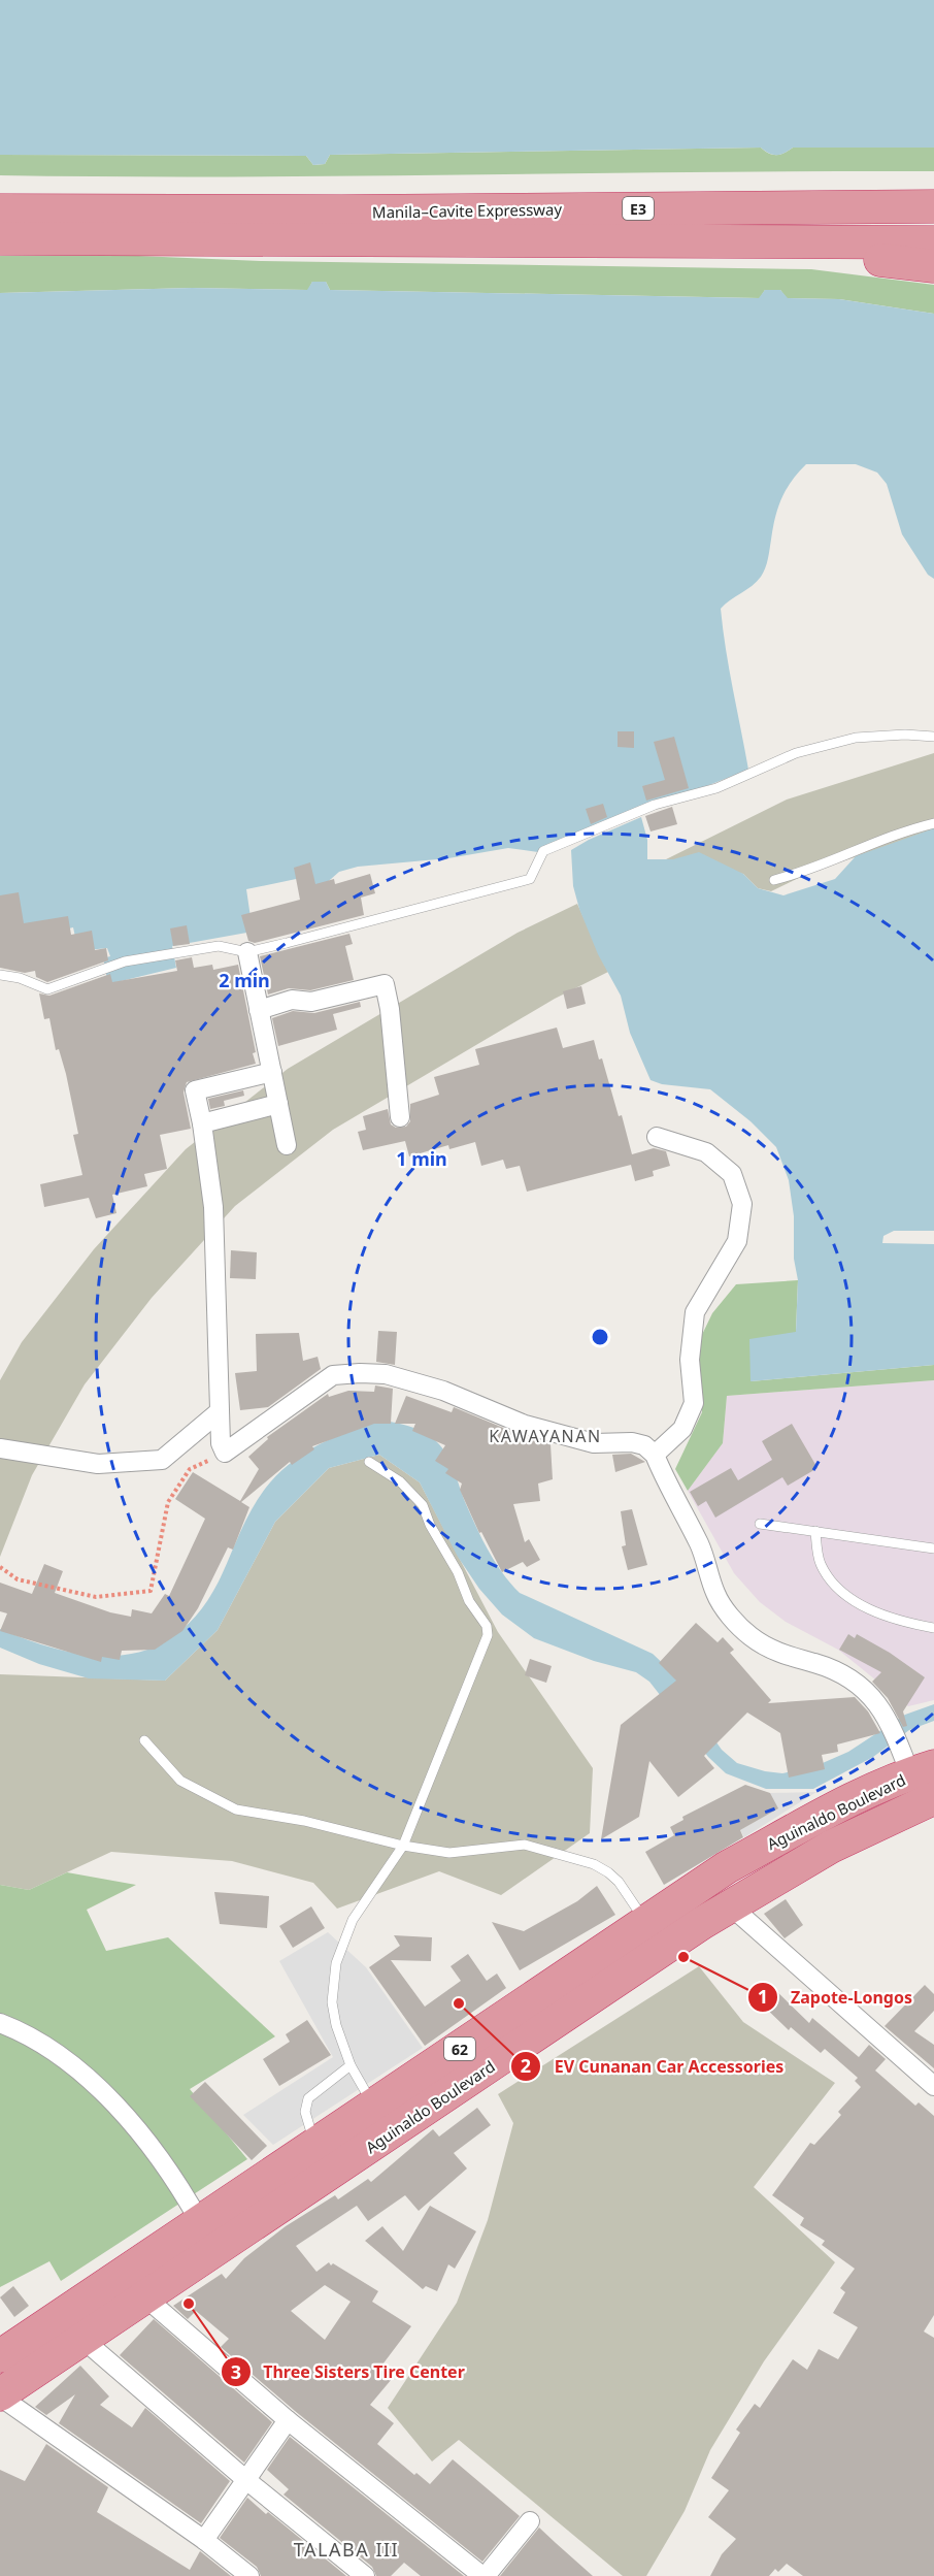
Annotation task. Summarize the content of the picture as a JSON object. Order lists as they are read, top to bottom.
{
  "streets": {
    "highway": [
      "E3",
      "Manila–Cavite Expressway",
      "Aguinaldo Boulevard",
      "62"
    ]
  },
  "districts": ["KAWAYANAN", "TALABA III"],
  "places": ["Zapote-Longos", "EV Cunanan Car Accessories", "Three Sisters Tire Center"],
  "rings": ["2 min", "1 min"]
}
